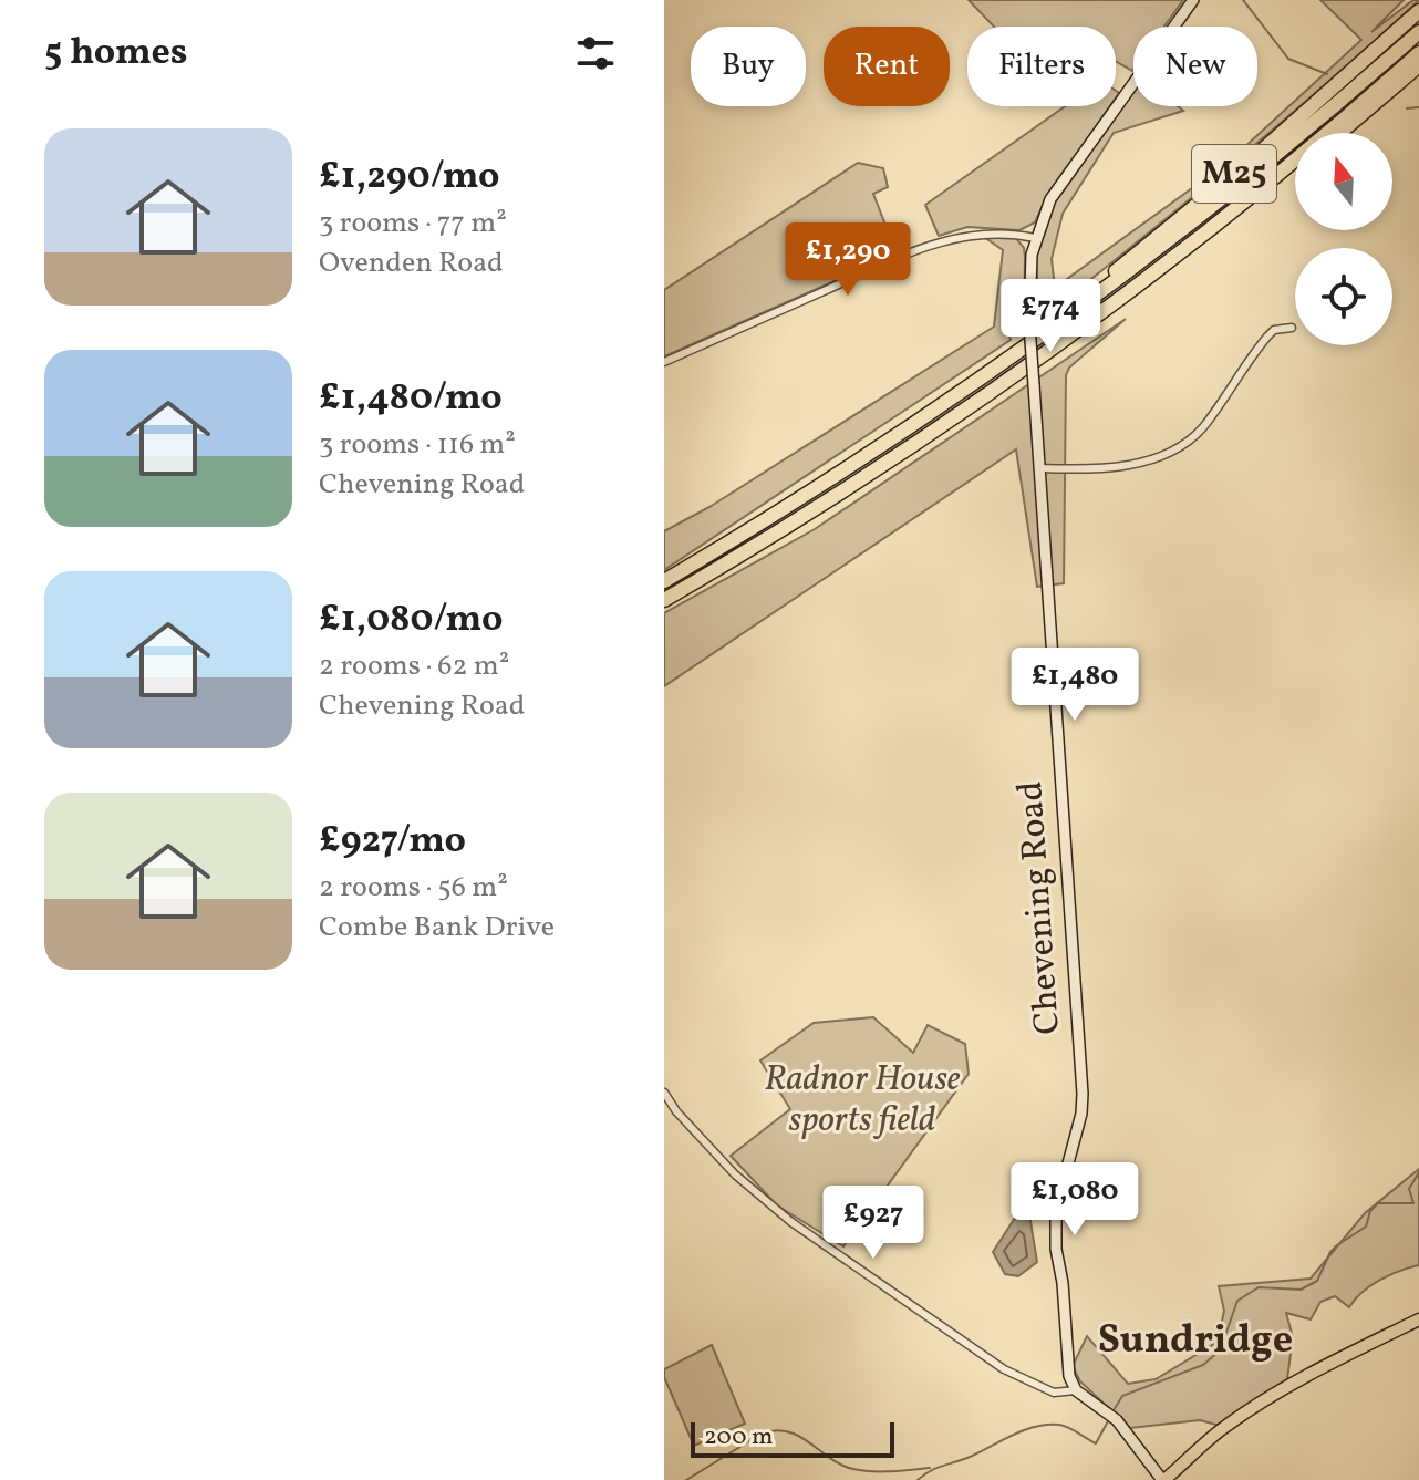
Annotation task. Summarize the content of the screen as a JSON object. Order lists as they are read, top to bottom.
{
  "streets": {
    "highway": ["M25"],
    "main road": ["Chevening Road"]
  },
  "districts": ["Sundridge"],
  "parks": ["Radnor House sports field"],
  "scale_bar": "200 m",
  "north": "top",
  "page": {
    "heading": "5 homes",
    "chip": [
      "Buy",
      "Rent",
      "Filters",
      "New"
    ],
    "list": [
      {
        "name": "£1,290/mo",
        "note": "3 rooms · 77 m² · Ovenden Road"
      },
      {
        "name": "£1,480/mo",
        "note": "3 rooms · 116 m² · Chevening Road"
      },
      {
        "name": "£1,080/mo",
        "note": "2 rooms · 62 m² · Chevening Road"
      },
      {
        "name": "£927/mo",
        "note": "2 rooms · 56 m² · Combe Bank Drive"
      }
    ],
    "price": [
      "£1,290",
      "£774",
      "£1,480",
      "£1,080",
      "£927"
    ],
    "scale": "200 m"
  }
}
